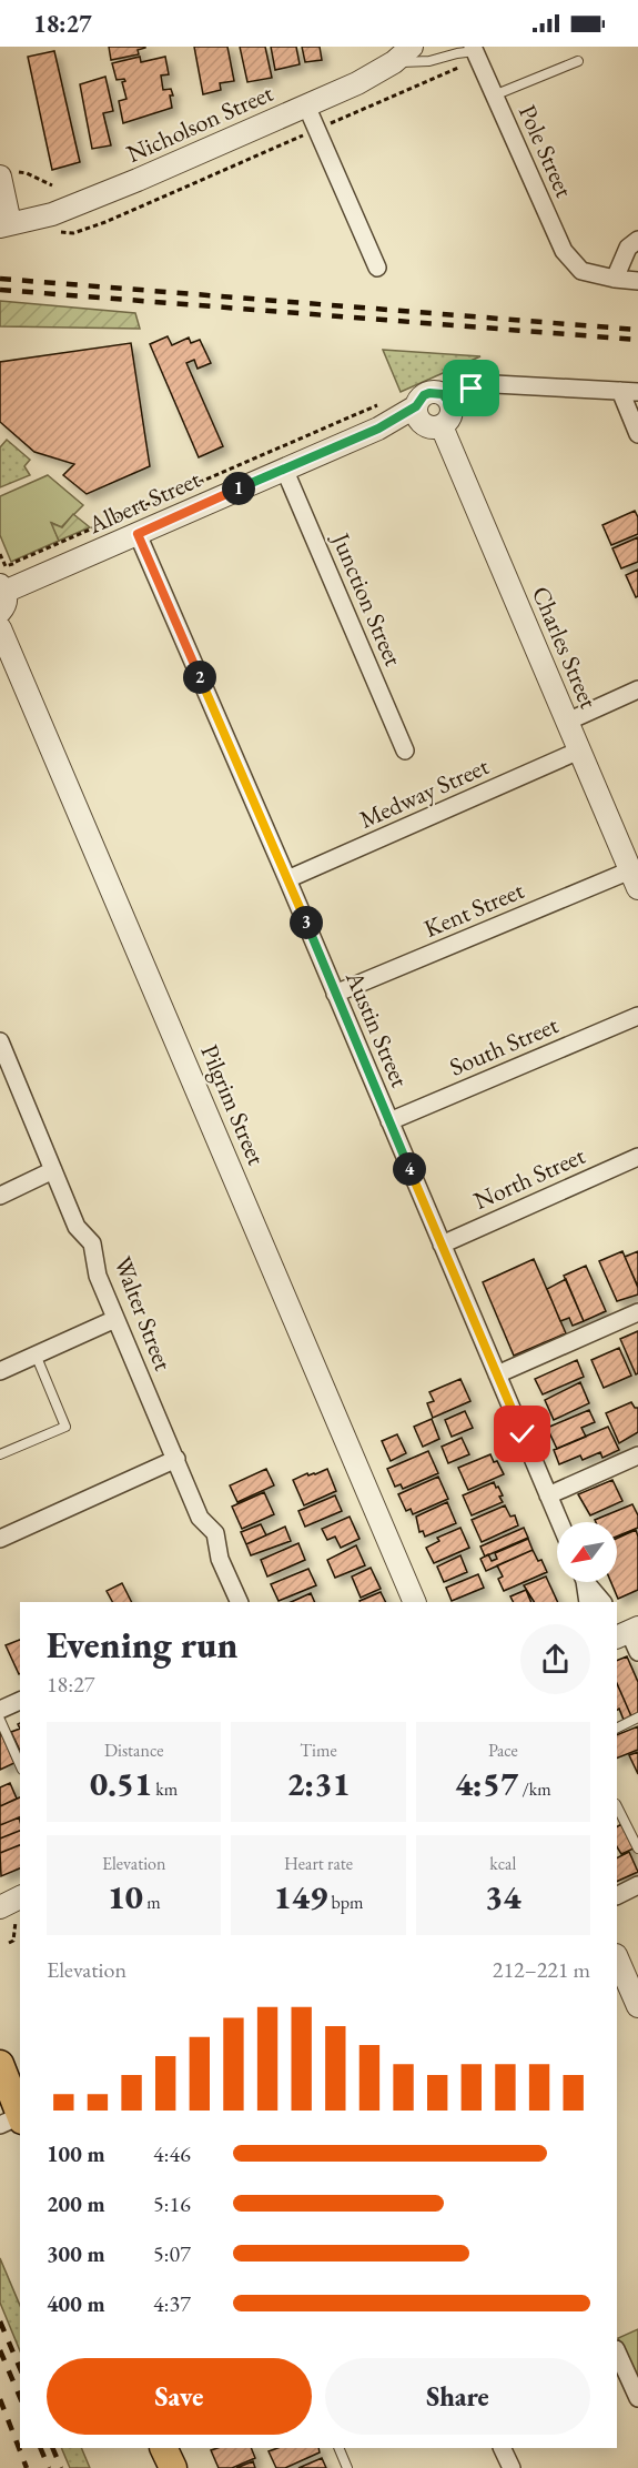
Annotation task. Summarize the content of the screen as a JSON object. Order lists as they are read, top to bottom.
{
  "streets": {
    "street": [
      "Nicholson Street",
      "Pole Street",
      "Albert Street",
      "Junction Street",
      "Charles Street",
      "Medway Street",
      "Kent Street",
      "Austin Street",
      "South Street",
      "Pilgrim Street",
      "North Street",
      "Walter Street"
    ]
  },
  "crossings": [
    ["Albert Street", "Junction Street"],
    ["Albert Street", "Charles Street"],
    ["Albert Street", "Austin Street"],
    ["Charles Street", "Medway Street"],
    ["Charles Street", "Kent Street"],
    ["Medway Street", "Austin Street"],
    ["Kent Street", "Austin Street"],
    ["Austin Street", "South Street"],
    ["Austin Street", "North Street"]
  ],
  "north": "bottom left",
  "page": {
    "status": "18:27",
    "pins": [
      "1",
      "2",
      "3",
      "4"
    ],
    "heading": ["Evening run", "18:27"],
    "stats": [
      ["Distance", "0.51 km"],
      ["Time", "2:31"],
      ["Pace", "4:57 /km"],
      ["Elevation", "10 m"],
      ["Heart rate", "149 bpm"],
      ["kcal", "34"]
    ],
    "chart": ["Elevation", "212–221 m"],
    "list": [
      {
        "name": "100 m",
        "note": "4:46"
      },
      {
        "name": "200 m",
        "note": "5:16"
      },
      {
        "name": "300 m",
        "note": "5:07"
      },
      {
        "name": "400 m",
        "note": "4:37"
      }
    ],
    "buttons": ["Save", "Share"]
  }
}
